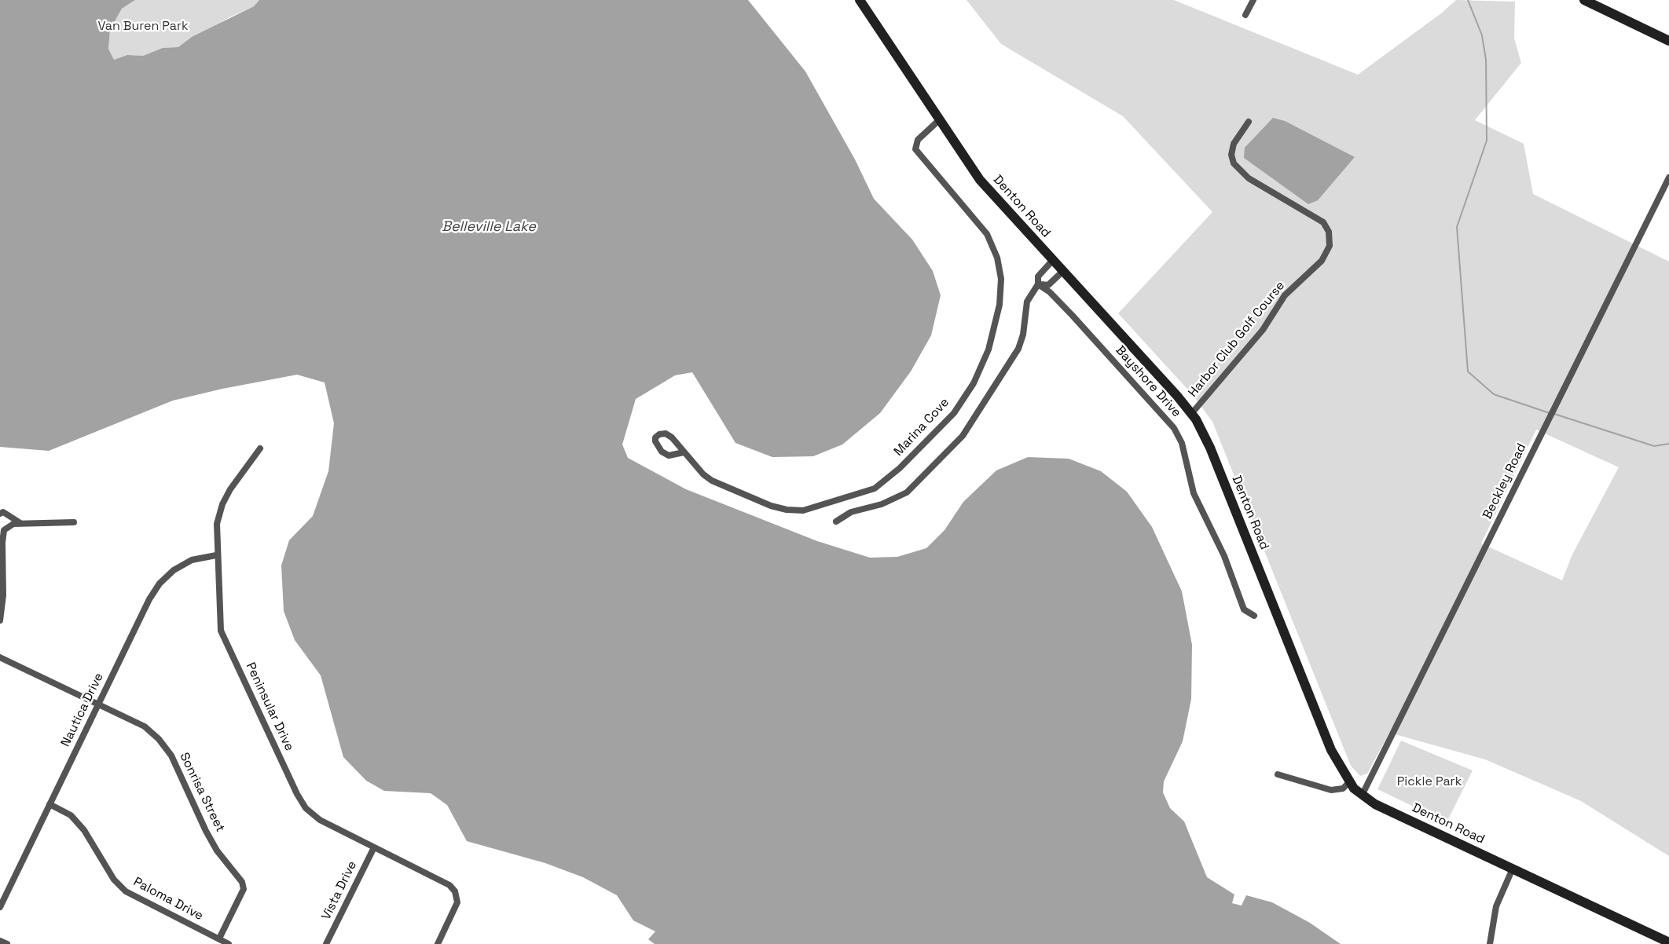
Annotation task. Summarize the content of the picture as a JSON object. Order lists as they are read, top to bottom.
{
  "streets": {
    "street": [
      "Denton Road",
      "Harbor Club Golf Course",
      "Bayshore Drive",
      "Marina Cove",
      "Beckley Road",
      "Peninsular Drive",
      "Nautica Drive",
      "Sonrisa Street",
      "Vista Drive",
      "Paloma Drive"
    ]
  },
  "crossings": [
    ["Denton Road", "Harbor Club Golf Course"],
    ["Denton Road", "Marina Cove"],
    ["Denton Road", "Beckley Road"],
    ["Peninsular Drive", "Nautica Drive"],
    ["Peninsular Drive", "Vista Drive"],
    ["Nautica Drive", "Sonrisa Street"],
    ["Nautica Drive", "Paloma Drive"],
    ["Sonrisa Street", "Paloma Drive"]
  ],
  "water": ["Belleville Lake"],
  "parks": ["Van Buren Park", "Pickle Park"]
}
